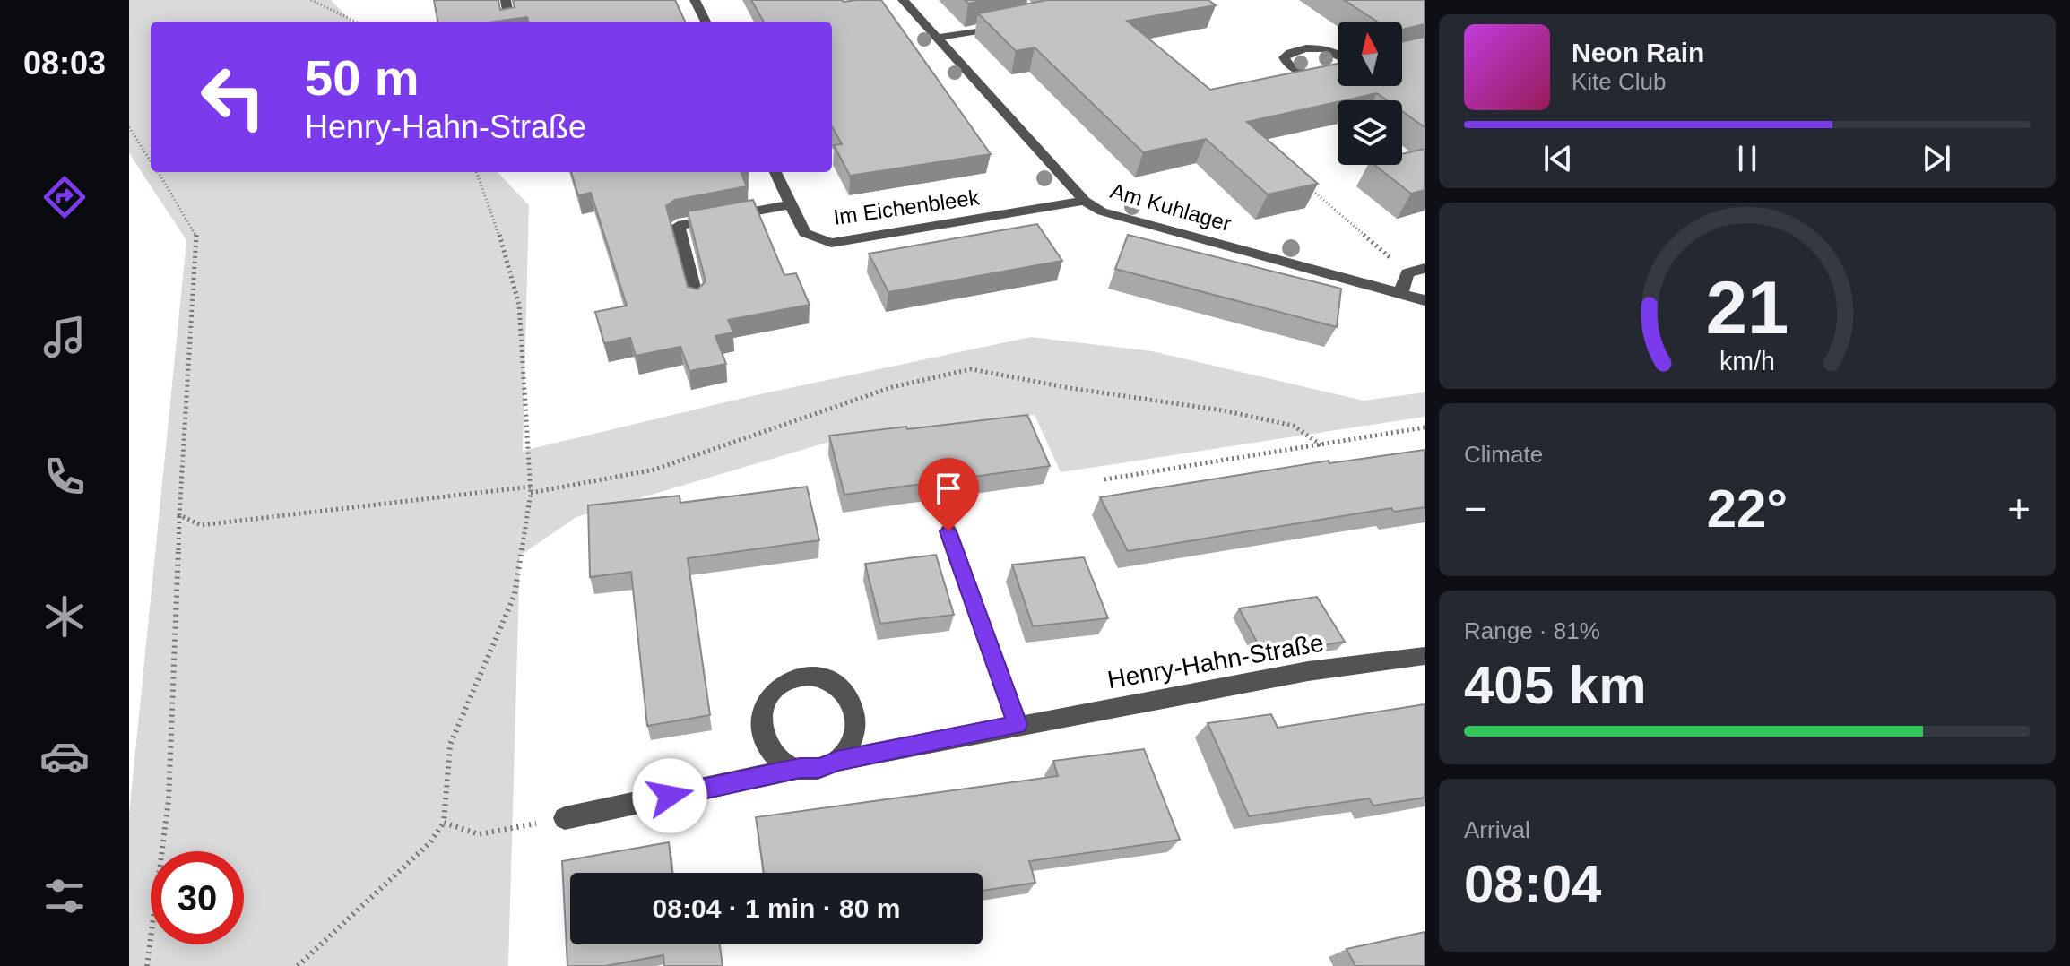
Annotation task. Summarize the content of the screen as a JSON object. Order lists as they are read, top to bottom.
{
  "streets": {
    "street": ["Im Eichenbleek", "Am Kuhlager", "Henry-Hahn-Straße"]
  },
  "crossings": [
    ["Im Eichenbleek", "Am Kuhlager"]
  ],
  "north": "top",
  "page": {
    "tabs": "08:03",
    "turn": ["50 m", "Henry-Hahn-Straße"],
    "song": ["Neon Rain", "Kite Club"],
    "tile": [
      "Climate",
      ["Range · 81%", "405 km"],
      ["Arrival", "08:04"]
    ],
    "heat": ["−", "22°", "+"],
    "limit": "30",
    "trip": "08:04 · 1 min · 80 m",
    "gauge": ["21", "km/h"]
  }
}
